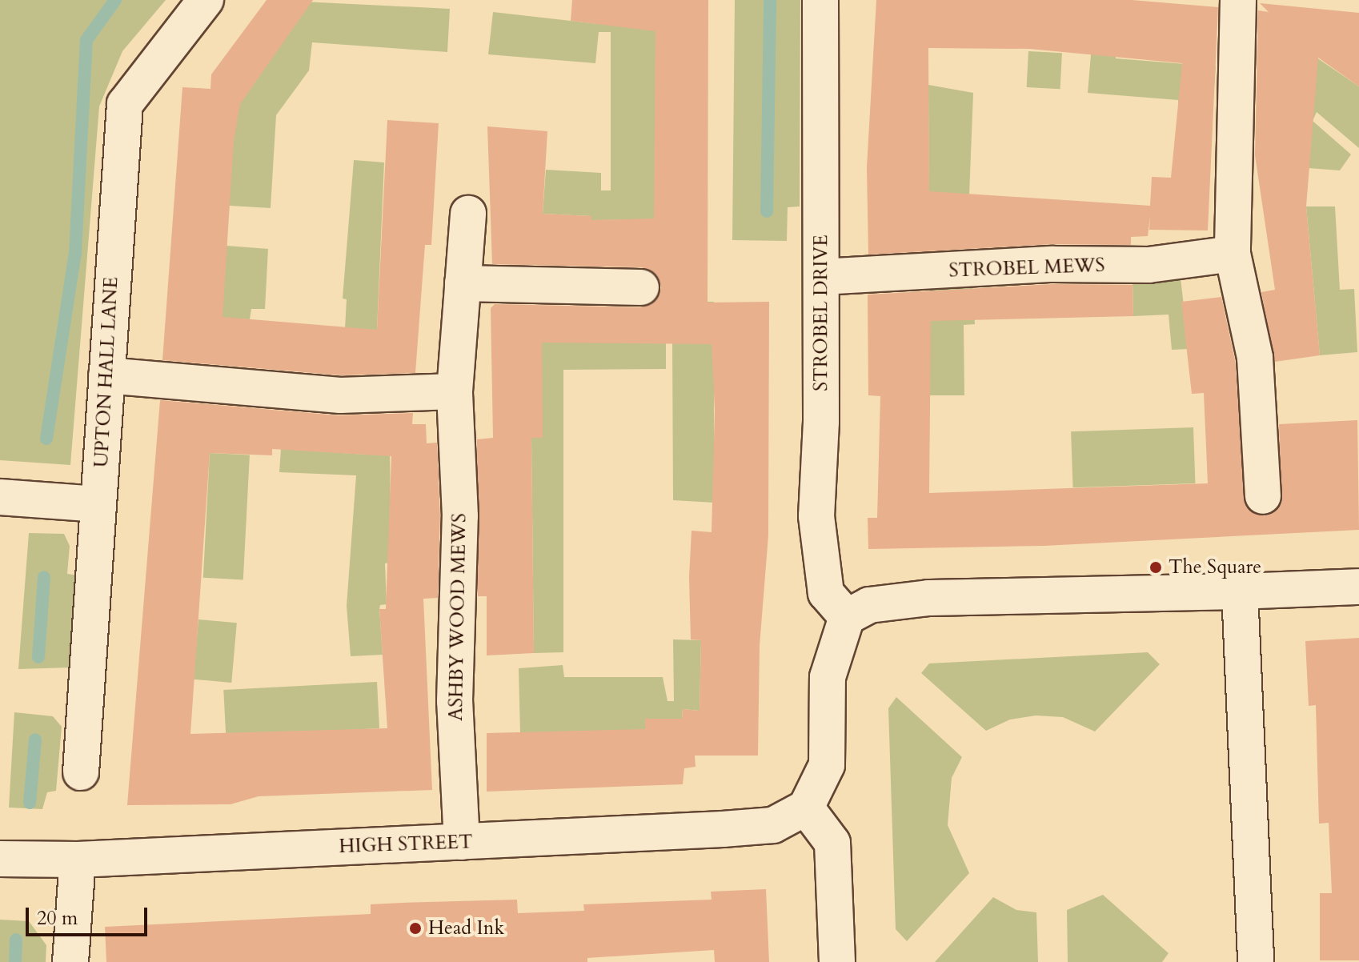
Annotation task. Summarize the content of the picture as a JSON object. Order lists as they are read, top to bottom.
{
  "streets": {
    "street": [
      "STROBEL MEWS",
      "STROBEL DRIVE",
      "UPTON HALL LANE",
      "ASHBY WOOD MEWS",
      "HIGH STREET"
    ]
  },
  "crossings": [
    ["STROBEL MEWS", "STROBEL DRIVE"],
    ["ASHBY WOOD MEWS", "HIGH STREET"]
  ],
  "places": ["The Square", "Head Ink"],
  "scale_bar": "20 m"
}
